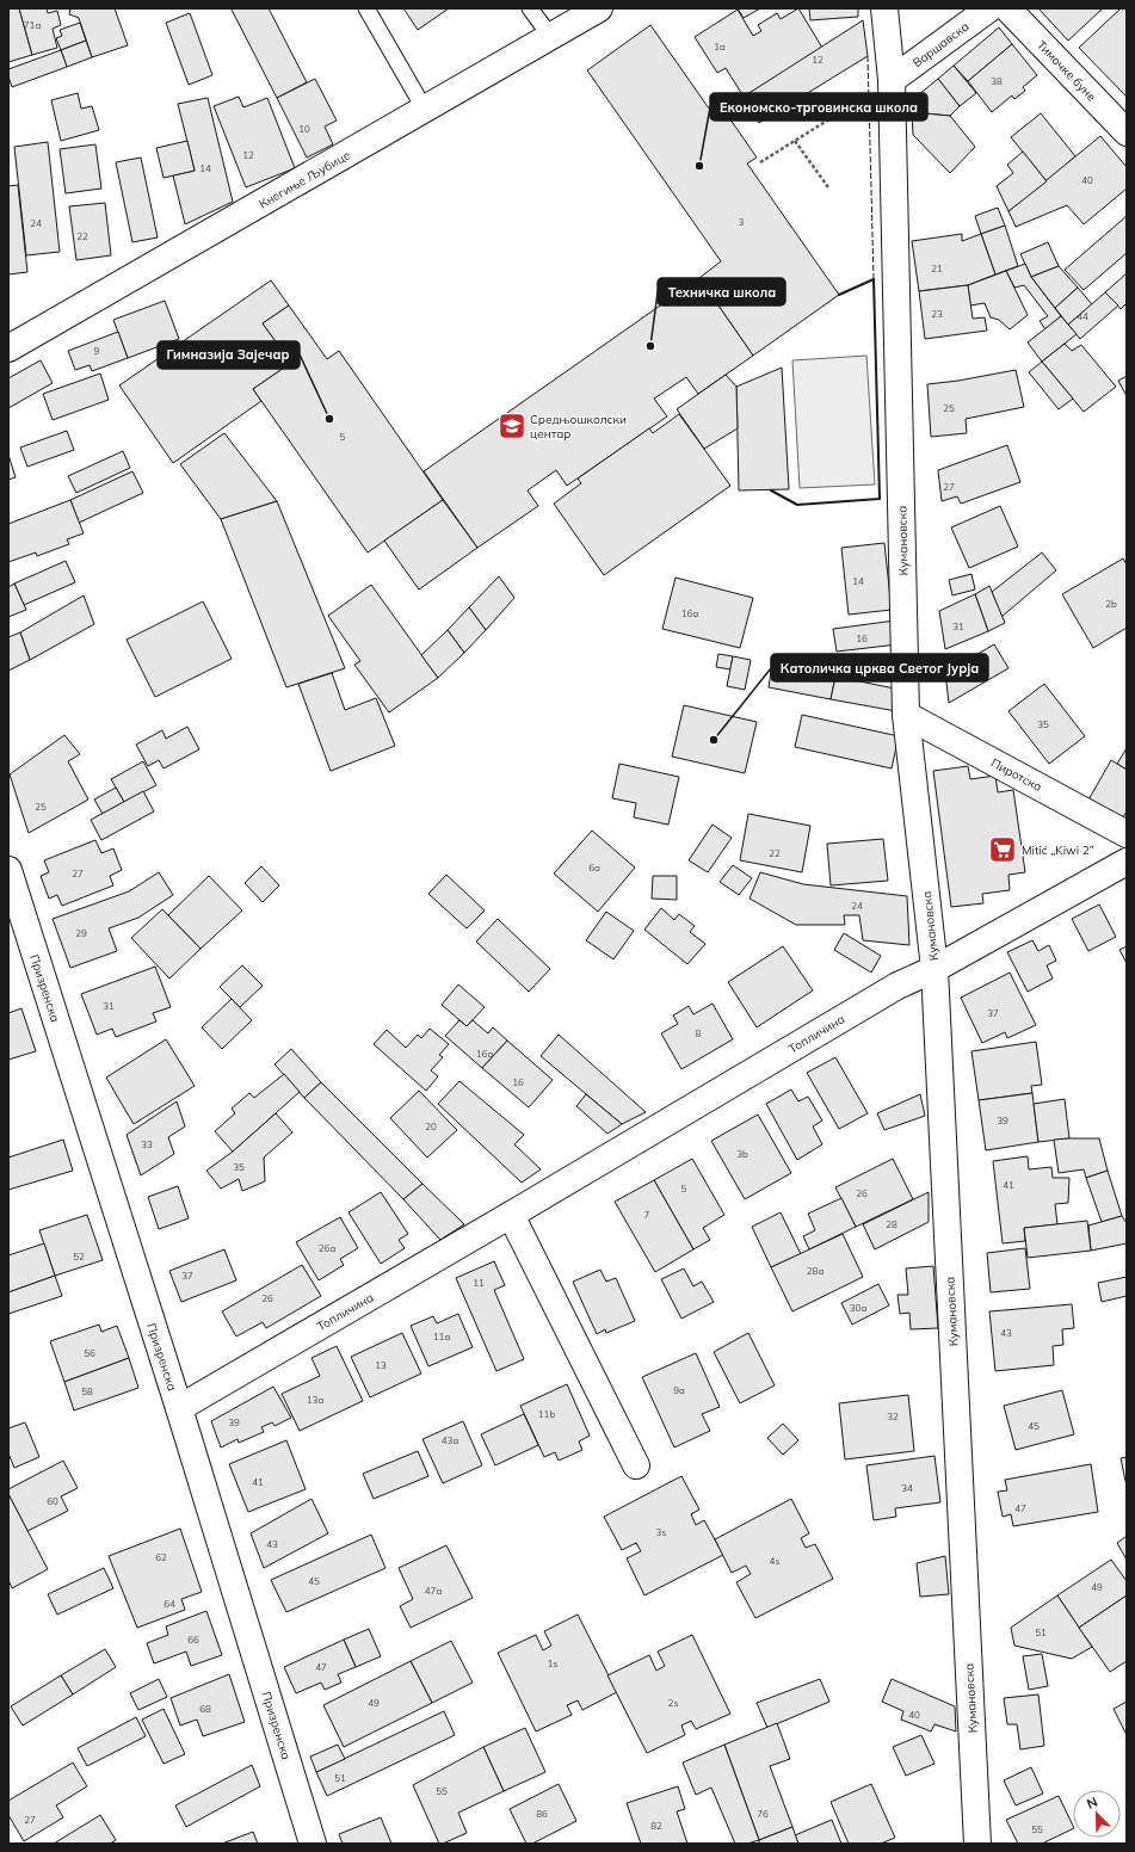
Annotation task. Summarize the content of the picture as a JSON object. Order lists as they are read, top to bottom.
{
  "streets": {
    "street": [
      "Варшавска",
      "Тимочке буне",
      "Кнегиње Љубице",
      "Кумановска",
      "Пиротска",
      "Призренска",
      "Топличина"
    ]
  },
  "crossings": [
    ["Варшавска", "Кумановска"],
    ["Кумановска", "Пиротска"],
    ["Кумановска", "Топличина"],
    ["Призренска", "Топличина"]
  ],
  "places": {
    "other": [
      "Економско-трговинска школа",
      "Техничка школа",
      "Гимназија Зајечар",
      "Католичка црква Светог Јурја"
    ],
    "school or university": ["Средњошколски центар"],
    "supermarket": ["Mitić „Kiwi 2”"]
  },
  "house_numbers": [
    "71a",
    "1a",
    "12",
    "38",
    "10",
    "12",
    "14",
    "40",
    "3",
    "24",
    "22",
    "21",
    "23",
    "44",
    "9",
    "25",
    "5",
    "27",
    "14",
    "2b",
    "16a",
    "31",
    "16",
    "35",
    "25",
    "22",
    "6a",
    "27",
    "24",
    "29",
    "31",
    "37",
    "8",
    "16a",
    "16",
    "39",
    "20",
    "33",
    "3b",
    "35",
    "41",
    "5",
    "26",
    "7",
    "28",
    "26a",
    "52",
    "28a",
    "37",
    "11",
    "26",
    "30a",
    "43",
    "11a",
    "56",
    "13",
    "9a",
    "58",
    "13a",
    "11b",
    "32",
    "39",
    "45",
    "43a",
    "41",
    "34",
    "60",
    "47",
    "3s",
    "43",
    "62",
    "4s",
    "45",
    "49",
    "47a",
    "64",
    "51",
    "66",
    "1s",
    "47",
    "49",
    "2s",
    "68",
    "40",
    "51",
    "55",
    "86",
    "76",
    "27",
    "82",
    "55"
  ],
  "north": "top left"
}
